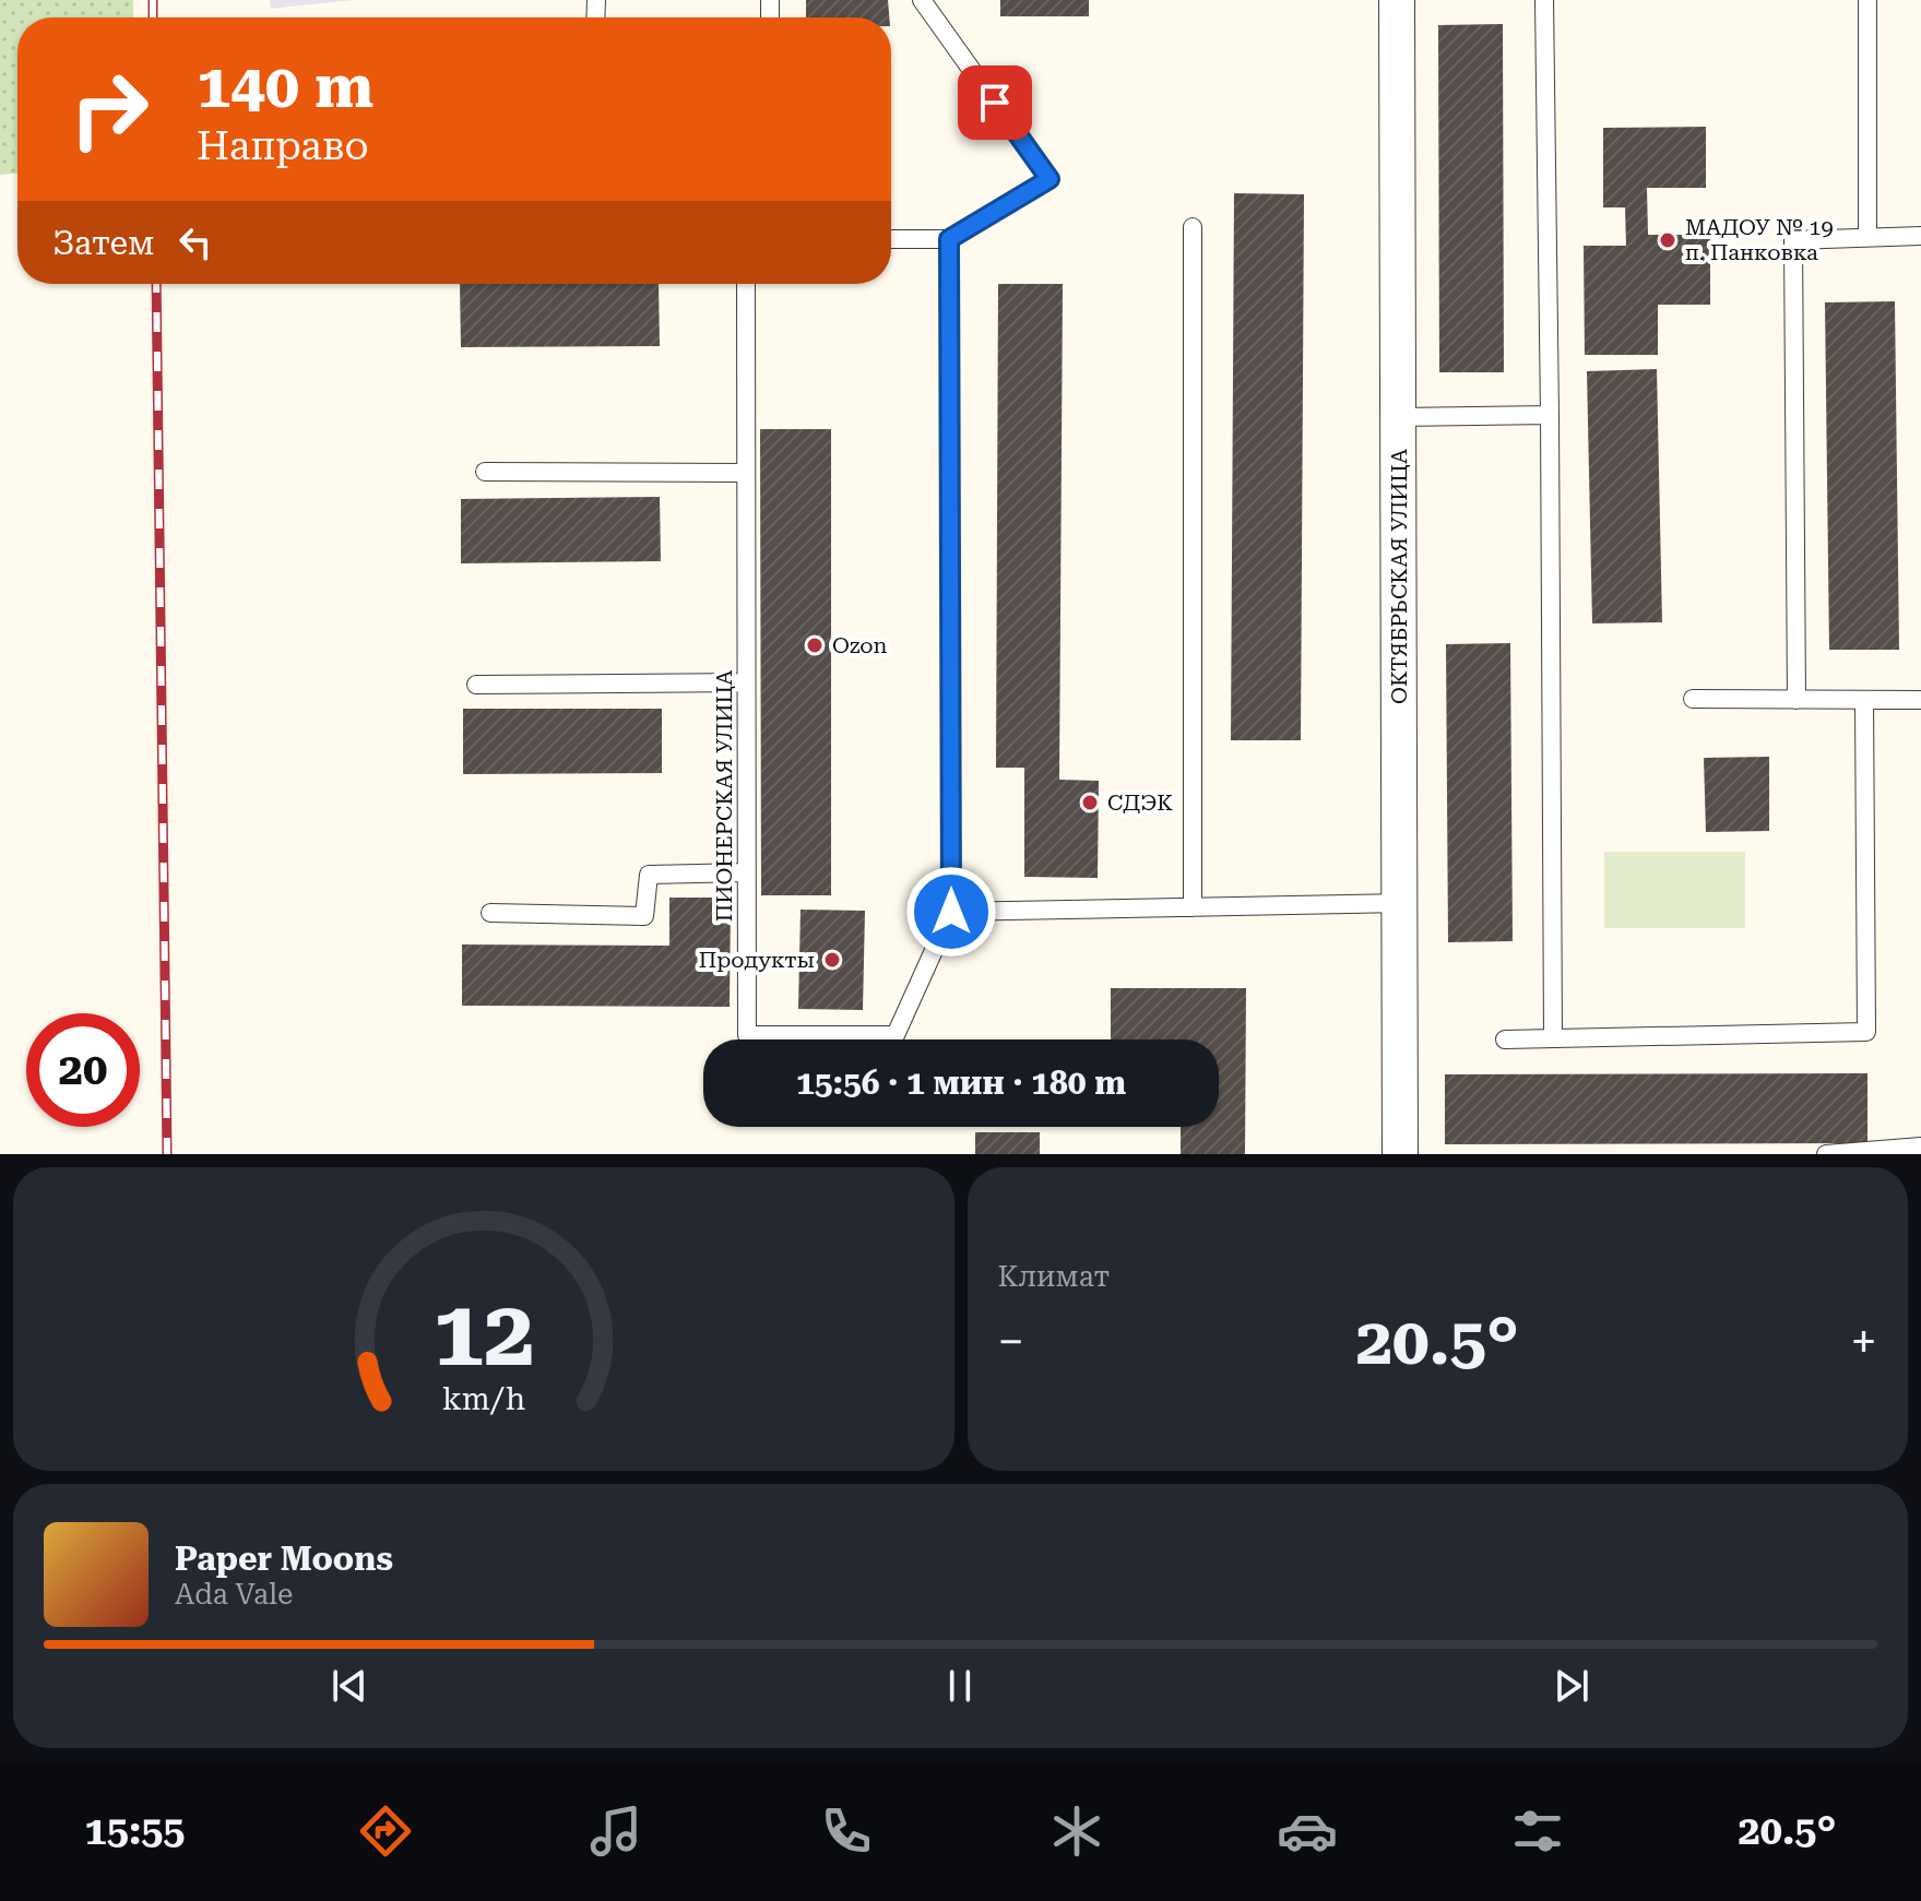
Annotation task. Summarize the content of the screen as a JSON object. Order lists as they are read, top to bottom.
{
  "streets": {
    "street": ["ОКТЯБРЬСКАЯ УЛИЦА"],
    "lane": ["ПИОНЕРСКАЯ УЛИЦА"]
  },
  "places": [
    "МАДОУ № 19 п. Панковка",
    "Ozon",
    "СДЭК",
    "Продукты"
  ],
  "page": {
    "turn": ["140 m", "Направо"],
    "then": "Затем",
    "limit": "20",
    "trip": "15:56 · 1 мин · 180 m",
    "tile": "Климат",
    "heat": ["−", "20.5°", "+"],
    "song": ["Paper Moons", "Ada Vale"],
    "tabs": ["15:55", "20.5°"],
    "gauge": ["12", "km/h"]
  }
}
